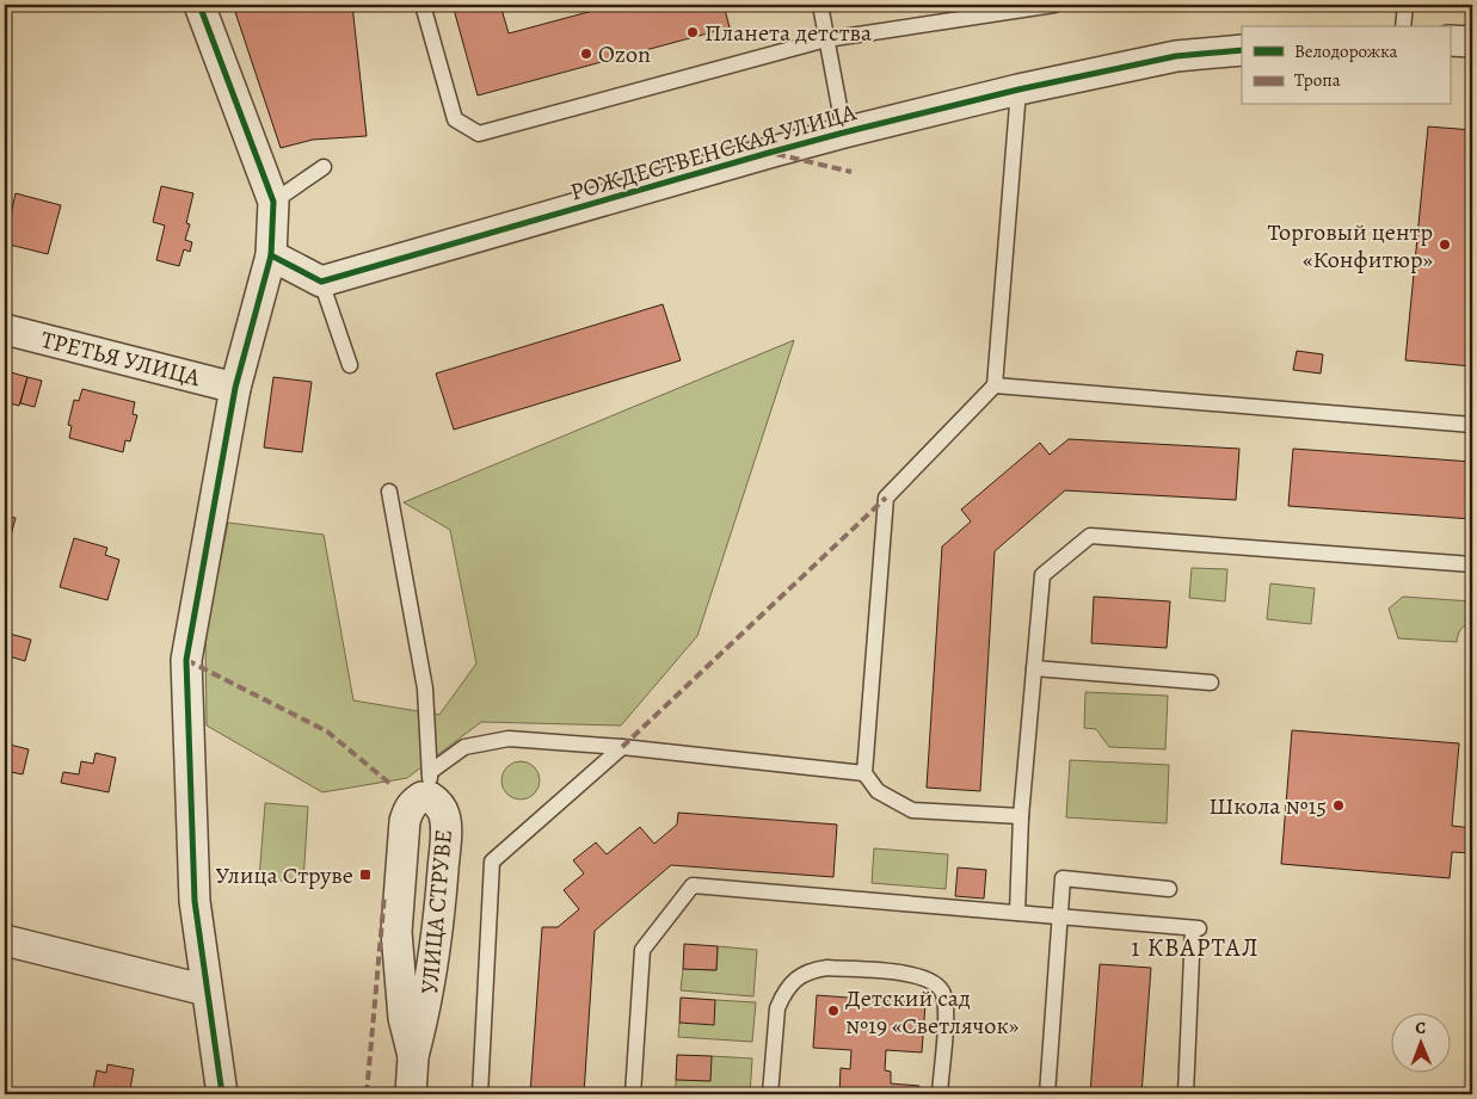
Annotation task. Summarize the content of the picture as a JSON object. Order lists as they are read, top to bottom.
{
  "streets": {
    "street": ["РОЖДЕСТВЕНСКАЯ УЛИЦА", "ТРЕТЬЯ УЛИЦА", "УЛИЦА СТРУВЕ"]
  },
  "districts": ["1 КВАРТАЛ"],
  "places": {
    "other": [
      "Планета детства",
      "Ozon",
      "Торговый центр «Конфитюр»",
      "Школа №15",
      "Детский сад №19 «Светлячок»"
    ],
    "transit": ["Улица Струве"]
  },
  "legend": ["Велодорожка", "Тропа"],
  "north": "top"
}
